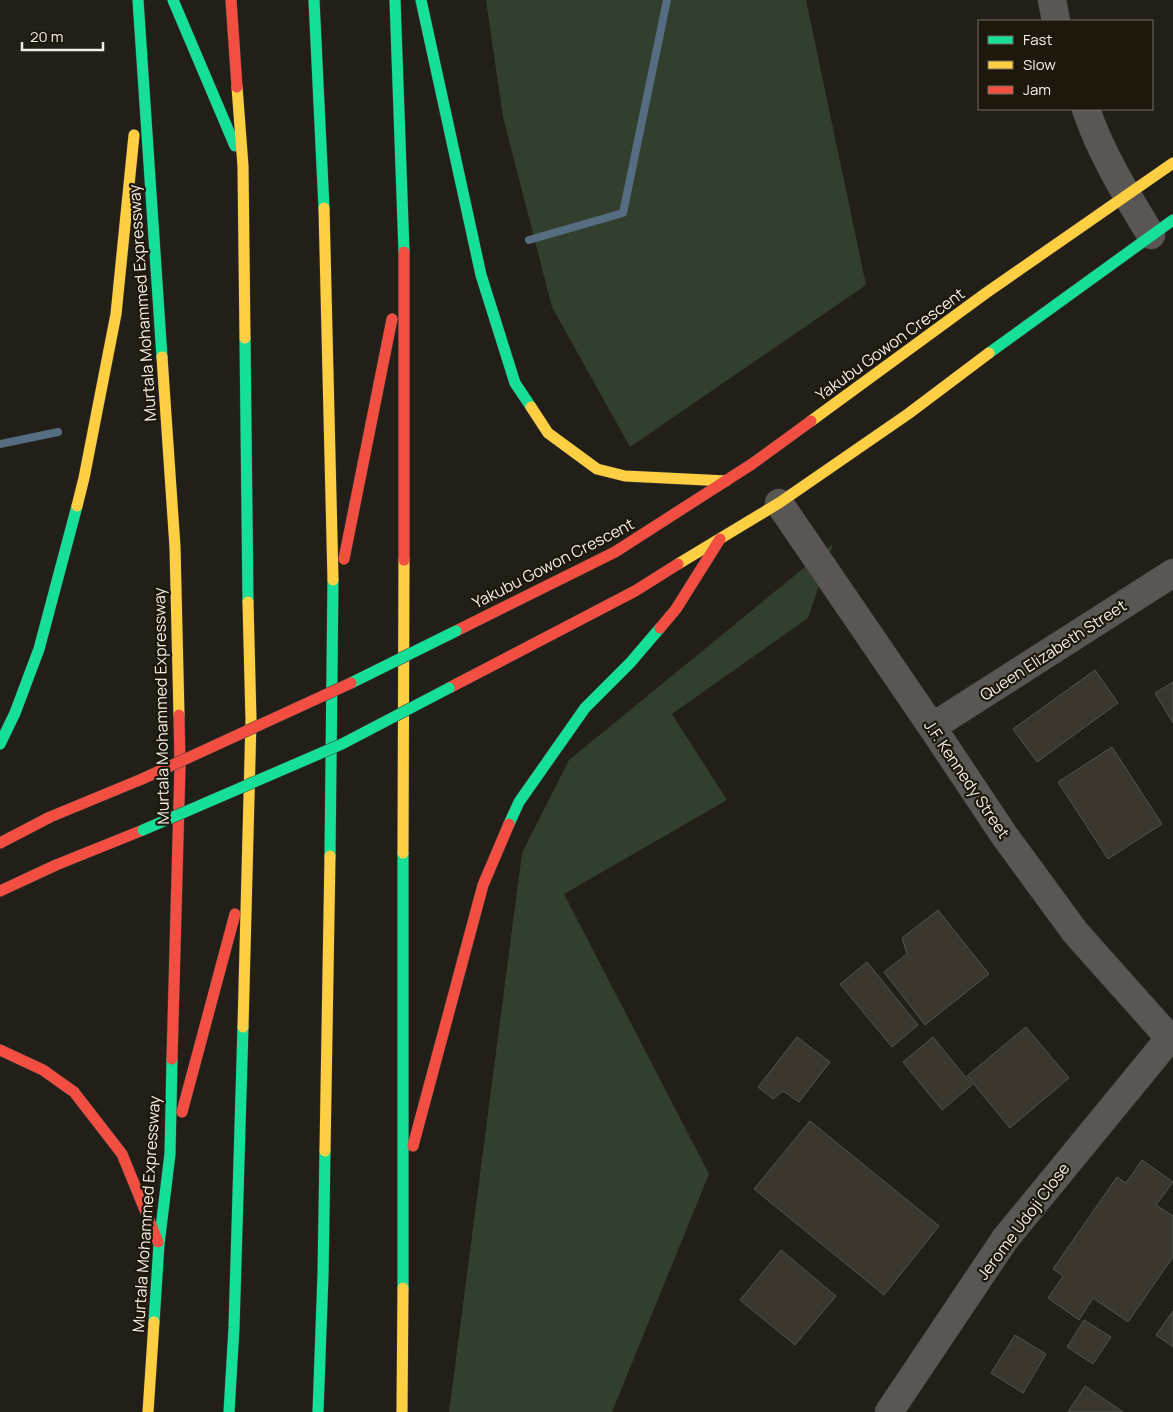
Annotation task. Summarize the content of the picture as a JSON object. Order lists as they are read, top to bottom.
{
  "streets": {
    "main road": ["Murtala Mohammed Expressway", "Yakubu Gowon Crescent"],
    "street": ["Queen Elizabeth Street", "J.F. Kennedy Street", "Jerome Udoji Close"]
  },
  "crossings": [
    ["Queen Elizabeth Street", "J.F. Kennedy Street"],
    ["J.F. Kennedy Street", "Jerome Udoji Close"]
  ],
  "legend": ["Fast", "Slow", "Jam"],
  "scale_bar": "20 m"
}
